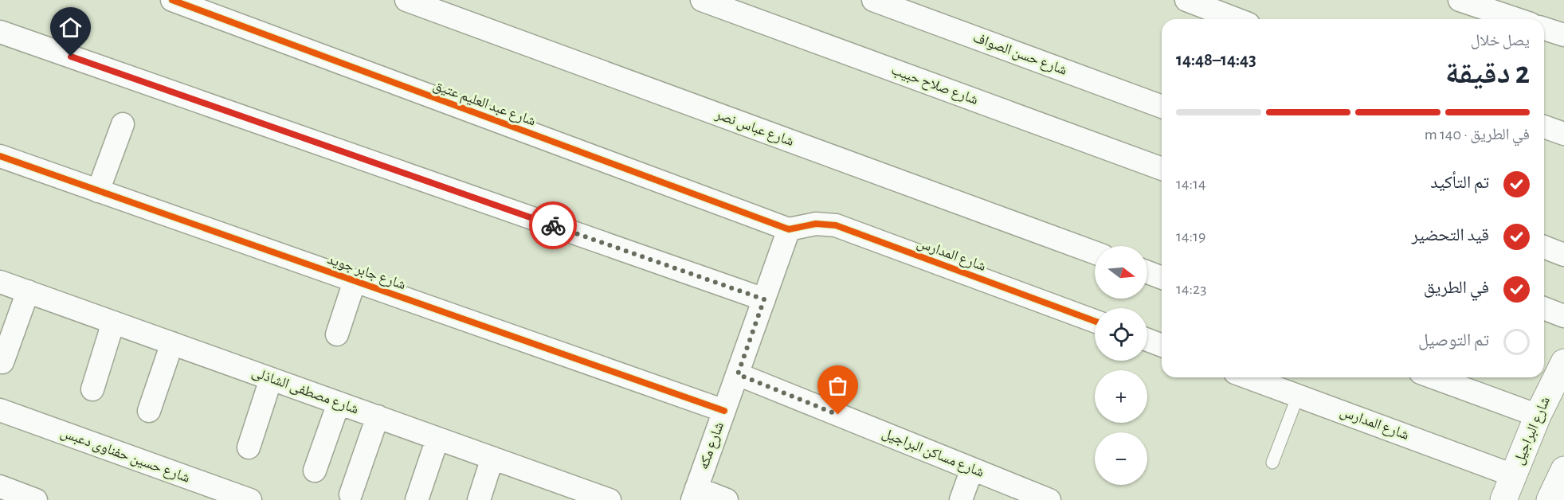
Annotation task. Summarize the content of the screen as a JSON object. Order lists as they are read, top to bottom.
{
  "streets": {
    "main road": ["شارع البراجيل"],
    "street": [
      "شارع حسن الصواف",
      "شارع صلاح حبيب",
      "شارع عبد العليم عتيق",
      "شارع عباس نصر",
      "شارع المدارس",
      "شارع جابر جويد",
      "شارع مصطفى الشاذلى",
      "شارع مكه",
      "شارع مساكن البراجيل",
      "شارع حسين حفناوى دعبس"
    ]
  },
  "crossings": [
    ["شارع عبد العليم عتيق", "شارع المدارس"],
    ["شارع عبد العليم عتيق", "شارع مكه"],
    ["شارع المدارس", "شارع البراجيل"],
    ["شارع المدارس", "شارع مكه"],
    ["شارع جابر جويد", "شارع مكه"],
    ["شارع مكه", "شارع مساكن البراجيل"]
  ],
  "north": "right",
  "page": {
    "heading": ["2 دقيقة", "يصل خلال", "14:43–14:48"],
    "bar": "في الطريق · 140 m",
    "list": [
      ["تم التأكيد", "14:14"],
      ["قيد التحضير", "14:19"],
      ["في الطريق", "14:23"],
      "تم التوصيل"
    ],
    "map_buttons": ["+", "−"]
  }
}
